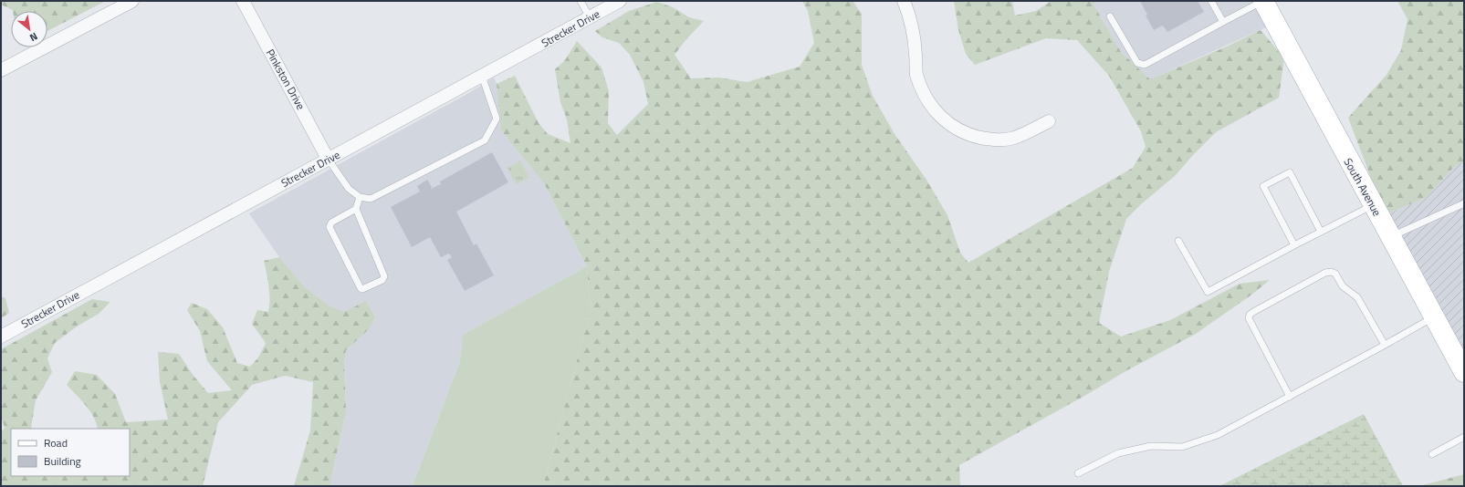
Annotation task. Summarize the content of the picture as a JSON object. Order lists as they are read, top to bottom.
{
  "streets": {
    "main road": ["South Avenue"],
    "street": ["Strecker Drive", "Pinkston Drive"]
  },
  "crossings": [
    ["Strecker Drive", "Pinkston Drive"]
  ],
  "legend": ["Road", "Building"],
  "north": "bottom right"
}
